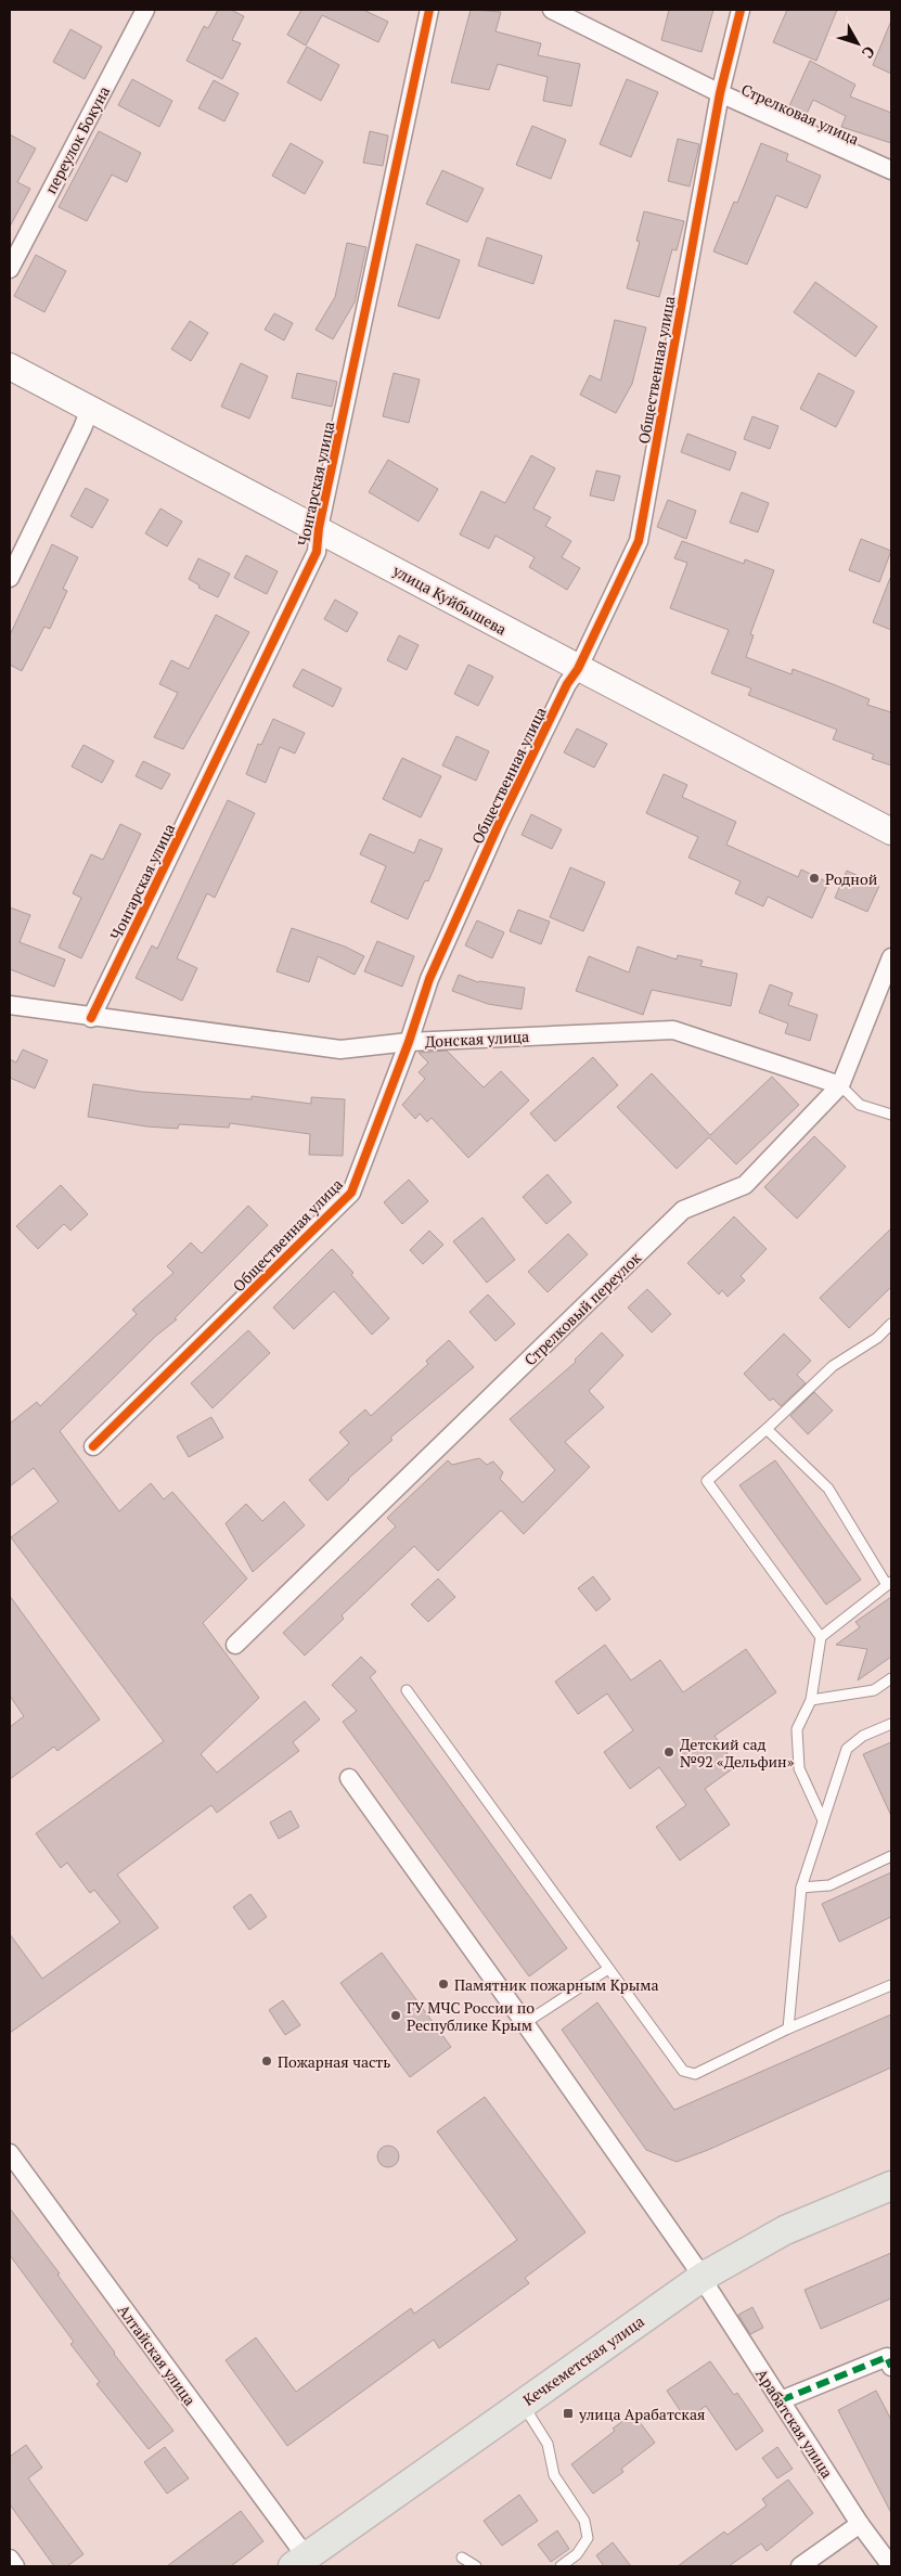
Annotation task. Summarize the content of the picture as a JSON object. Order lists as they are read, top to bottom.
{
  "streets": {
    "main road": ["улица Куйбышева", "Кечкеметская улица"],
    "street": [
      "Стрелковая улица",
      "переулок Бокуна",
      "Общественная улица",
      "Чонгарская улица",
      "Донская улица",
      "Стрелковый переулок",
      "Алтайская улица",
      "Арабатская улица"
    ]
  },
  "crossings": [
    ["Стрелковая улица", "Общественная улица"],
    ["Общественная улица", "улица Куйбышева"],
    ["Общественная улица", "Донская улица"],
    ["Чонгарская улица", "улица Куйбышева"],
    ["Чонгарская улица", "Донская улица"],
    ["Донская улица", "Стрелковый переулок"],
    ["Алтайская улица", "Кечкеметская улица"],
    ["Кечкеметская улица", "Арабатская улица"]
  ],
  "places": {
    "other": [
      "Родной",
      "Детский сад №92 «Дельфин»",
      "Памятник пожарным Крыма",
      "ГУ МЧС России по Республике Крым",
      "Пожарная часть"
    ],
    "transit": ["улица Арабатская"]
  },
  "north": "bottom right"
}
